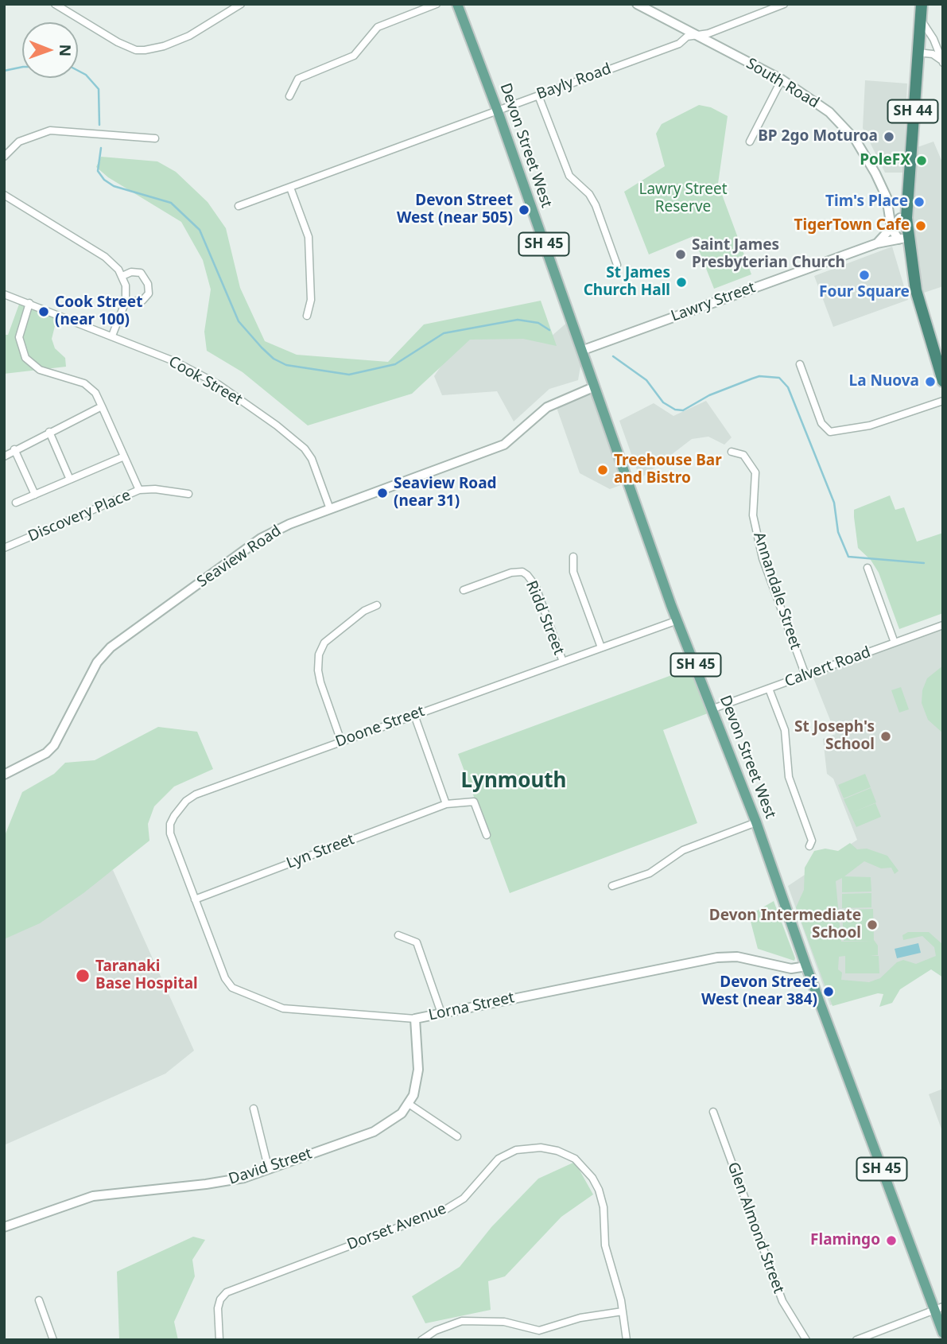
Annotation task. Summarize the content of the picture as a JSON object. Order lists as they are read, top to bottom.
{
  "streets": {
    "highway": ["SH 44"],
    "main road": ["Devon Street West", "SH 45"],
    "street": [
      "Bayly Road",
      "South Road",
      "Lawry Street",
      "Cook Street",
      "Discovery Place",
      "Seaview Road",
      "Annandale Street",
      "Ridd Street",
      "Calvert Road",
      "Doone Street",
      "Lyn Street",
      "Lorna Street",
      "David Street",
      "Dorset Avenue",
      "Glen Almond Street"
    ]
  },
  "crossings": [
    ["Bayly Road", "South Road"],
    ["Bayly Road", "Devon Street West"],
    ["South Road", "SH 44"],
    ["South Road", "Lawry Street"],
    ["SH 44", "Lawry Street"],
    ["Devon Street West", "Lawry Street"],
    ["Devon Street West", "Seaview Road"],
    ["Devon Street West", "Calvert Road"],
    ["Devon Street West", "Doone Street"],
    ["Devon Street West", "Lorna Street"],
    ["Cook Street", "Seaview Road"],
    ["Annandale Street", "Calvert Road"],
    ["Ridd Street", "Doone Street"],
    ["Doone Street", "Lyn Street"],
    ["Doone Street", "Lorna Street"],
    ["Lyn Street", "Lorna Street"],
    ["Lorna Street", "David Street"]
  ],
  "districts": ["Lynmouth"],
  "parks": ["Lawry Street Reserve"],
  "places": [
    "BP 2go Moturoa",
    "PoleFX",
    "Tim's Place",
    "Devon Street West (near 505)",
    "TigerTown Cafe",
    "Saint James Presbyterian Church",
    "Four Square",
    "St James Church Hall",
    "Cook Street (near 100)",
    "La Nuova",
    "Treehouse Bar and Bistro",
    "Seaview Road (near 31)",
    "St Joseph's School",
    "Devon Intermediate School",
    "Taranaki Base Hospital",
    "Devon Street West (near 384)",
    "Flamingo"
  ],
  "north": "right"
}
